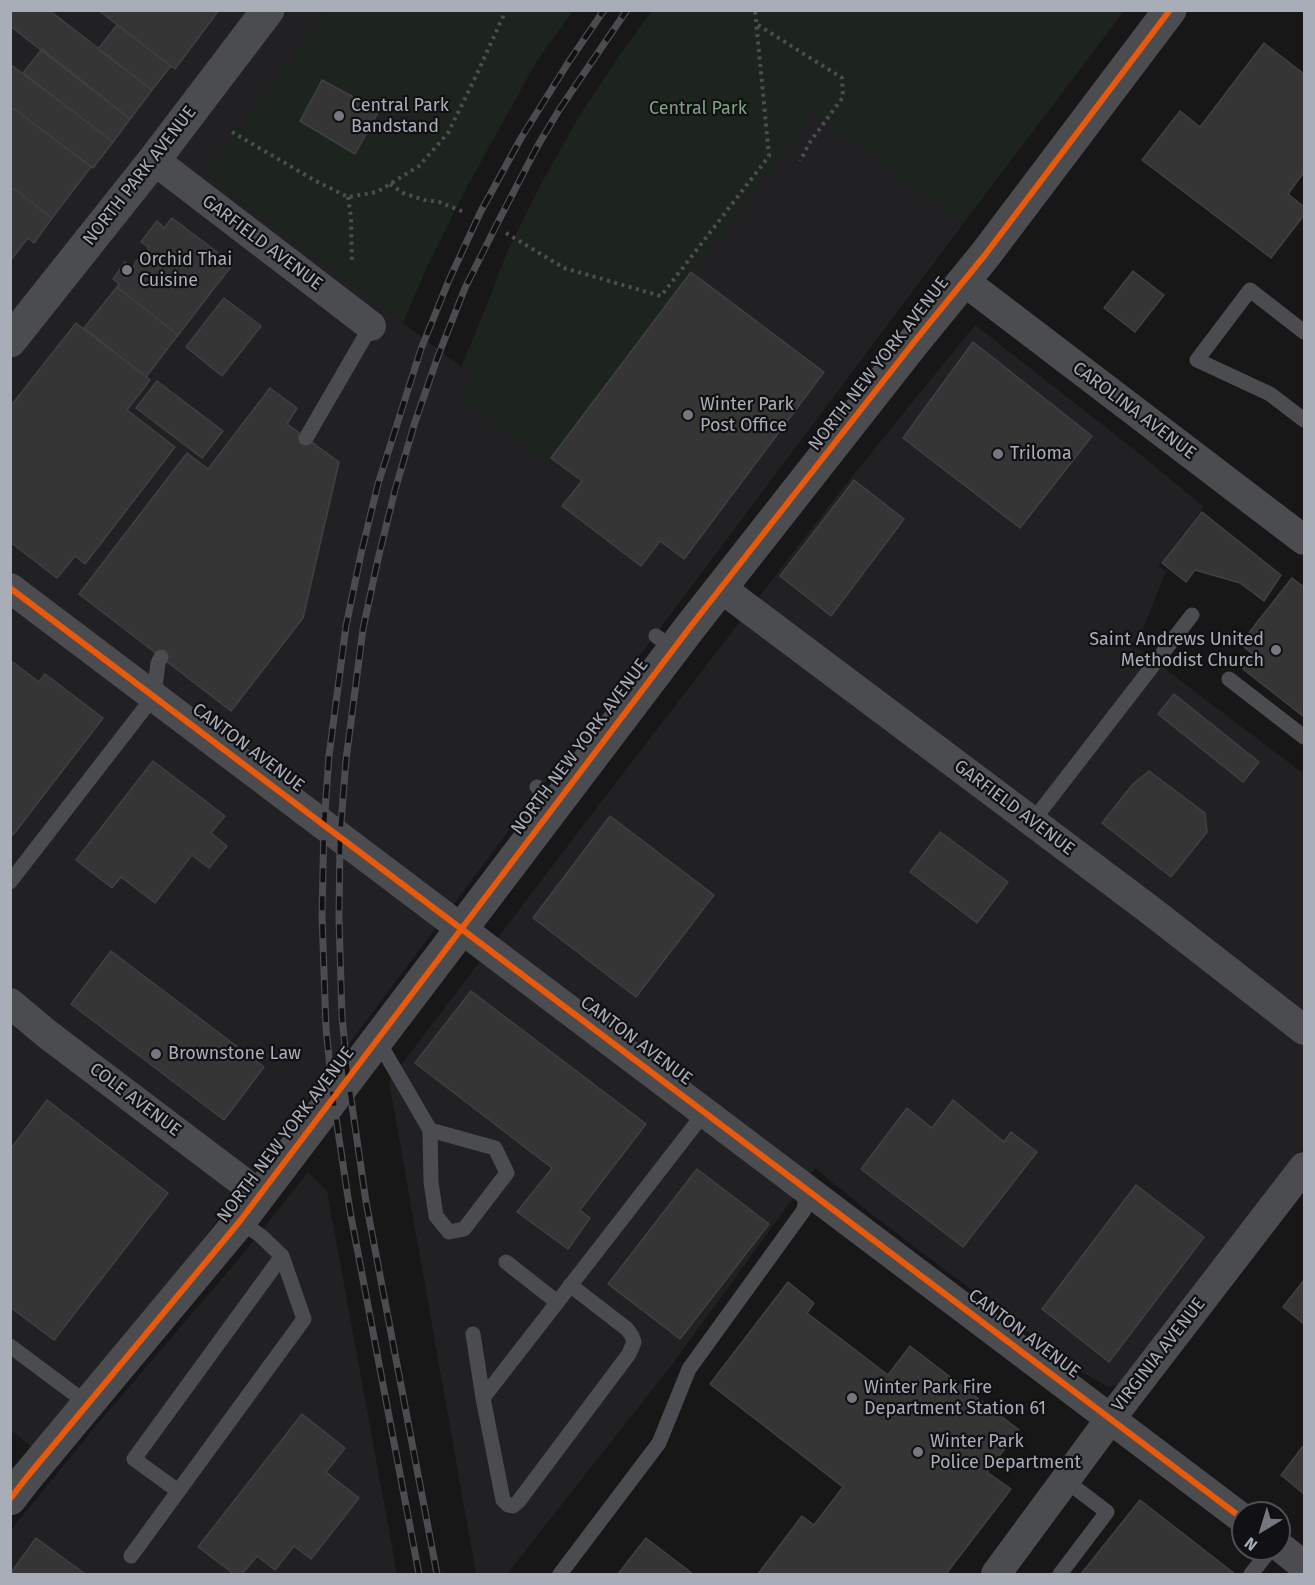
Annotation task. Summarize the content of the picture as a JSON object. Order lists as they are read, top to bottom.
{
  "streets": {
    "street": [
      "NORTH PARK AVENUE",
      "GARFIELD AVENUE",
      "NORTH NEW YORK AVENUE",
      "CAROLINA AVENUE",
      "CANTON AVENUE",
      "COLE AVENUE",
      "VIRGINIA AVENUE"
    ]
  },
  "crossings": [
    ["NORTH PARK AVENUE", "GARFIELD AVENUE"],
    ["GARFIELD AVENUE", "NORTH NEW YORK AVENUE"],
    ["NORTH NEW YORK AVENUE", "CAROLINA AVENUE"],
    ["NORTH NEW YORK AVENUE", "CANTON AVENUE"],
    ["NORTH NEW YORK AVENUE", "COLE AVENUE"],
    ["CANTON AVENUE", "VIRGINIA AVENUE"]
  ],
  "parks": ["Central Park"],
  "places": [
    "Central Park Bandstand",
    "Orchid Thai Cuisine",
    "Winter Park Post Office",
    "Triloma",
    "Saint Andrews United Methodist Church",
    "Brownstone Law",
    "Winter Park Fire Department Station 61",
    "Winter Park Police Department"
  ],
  "north": "bottom left"
}
